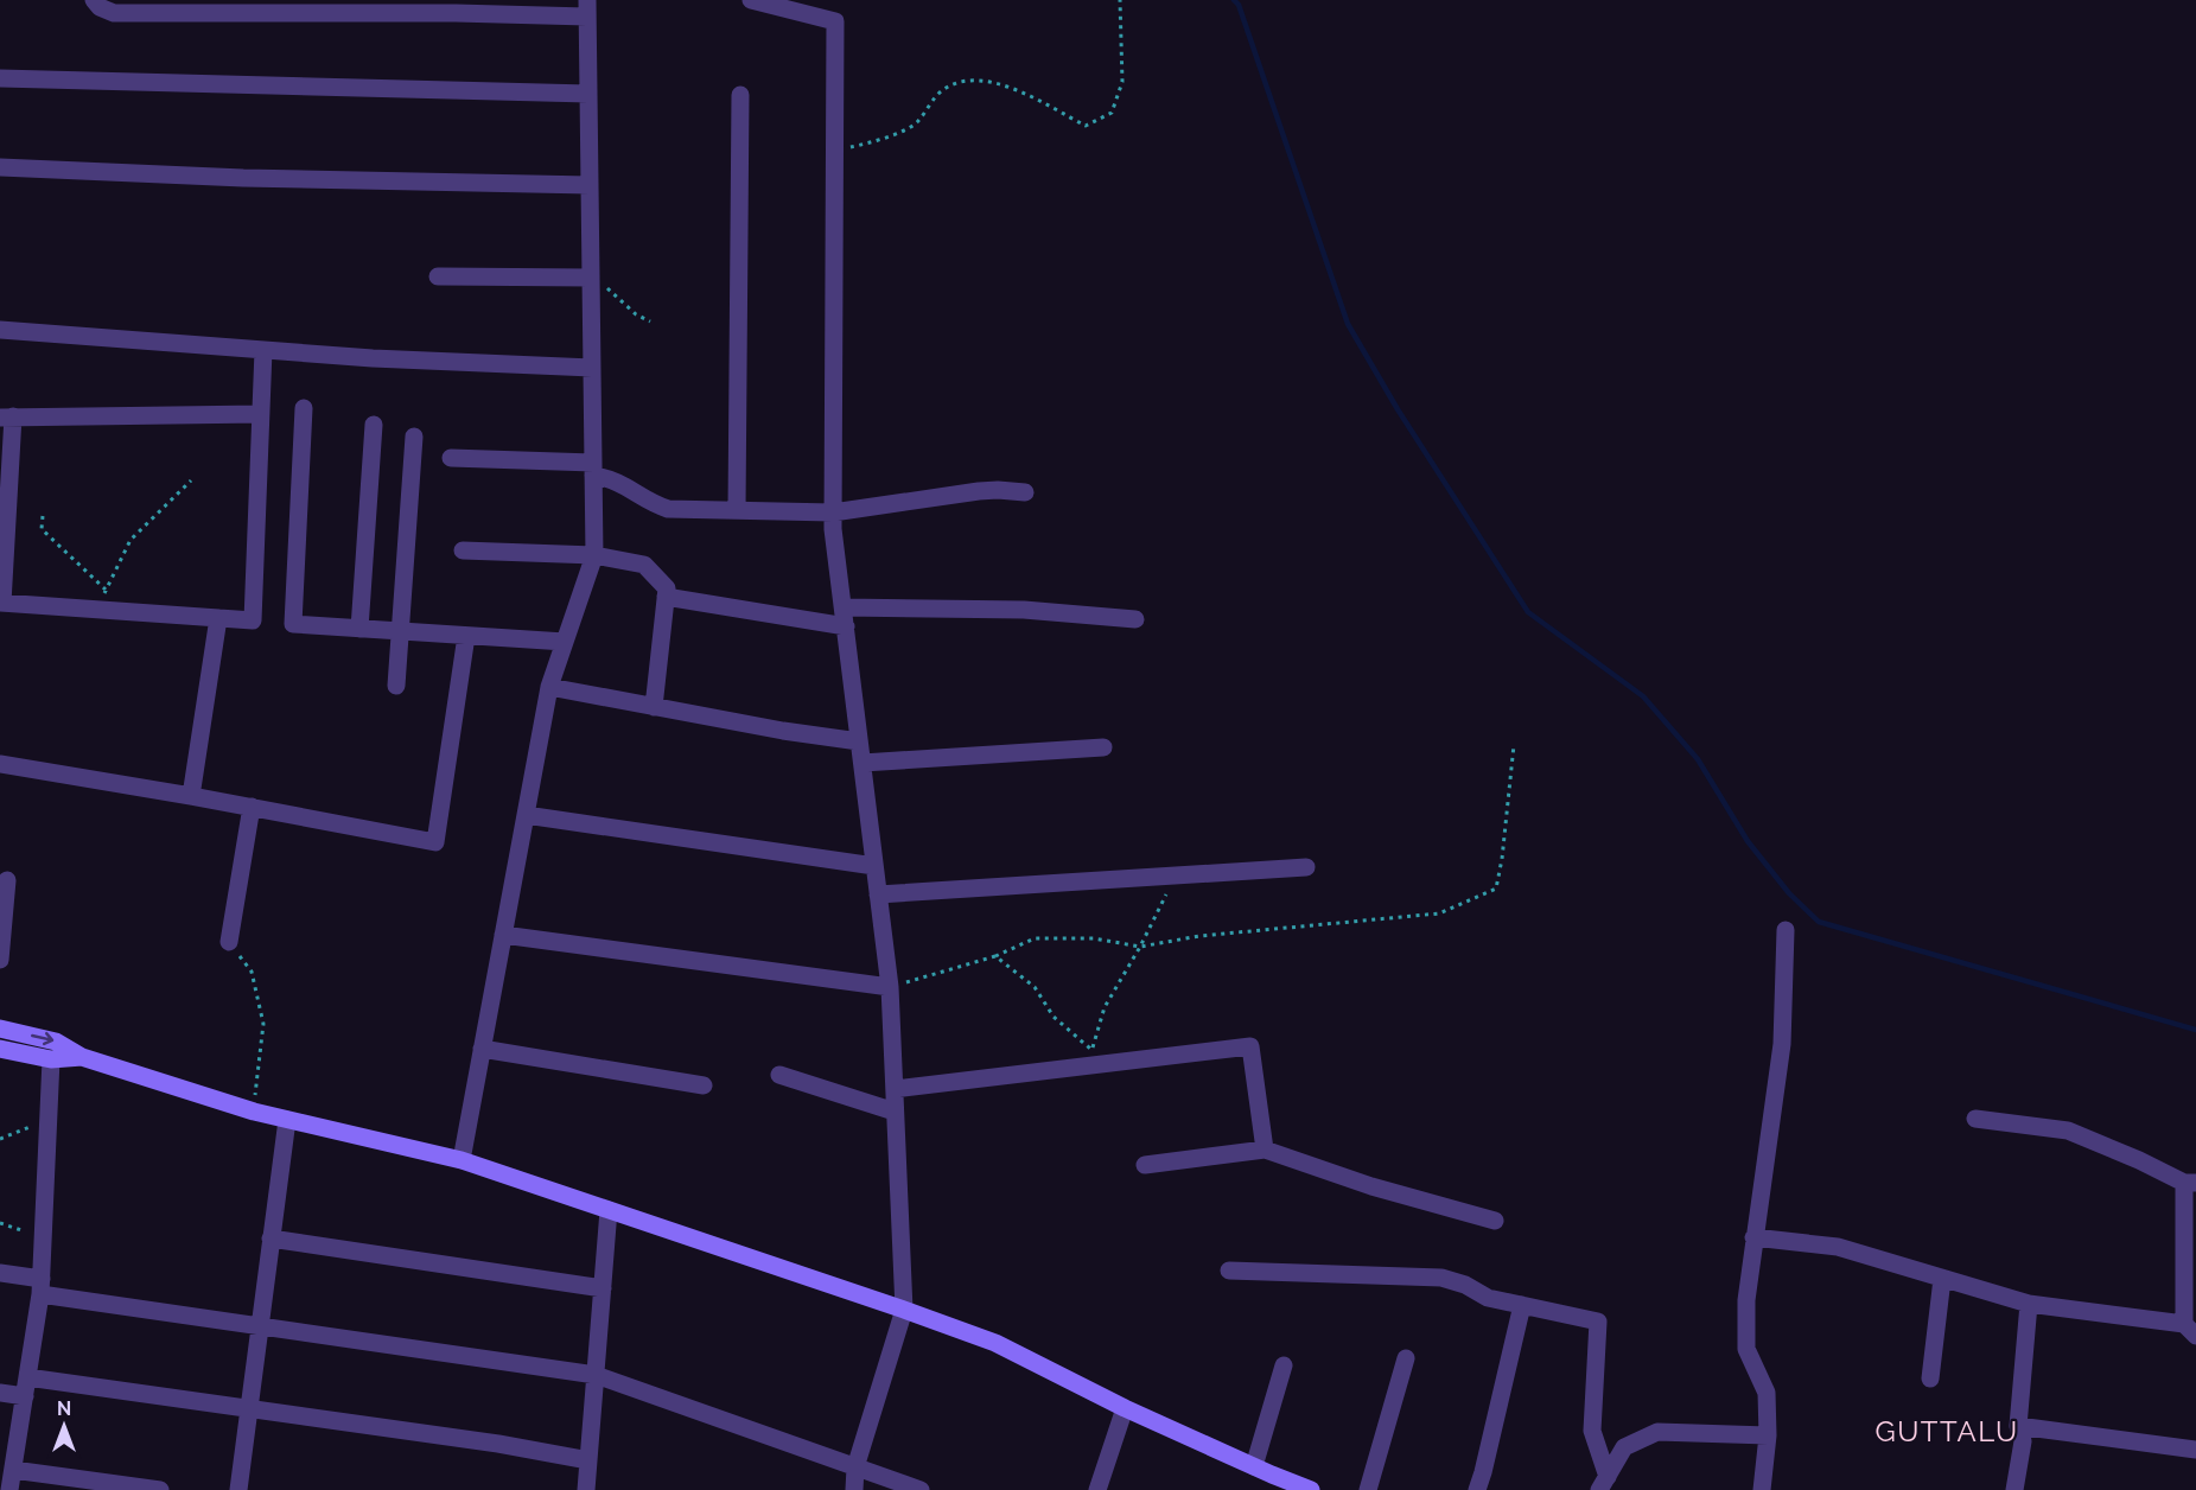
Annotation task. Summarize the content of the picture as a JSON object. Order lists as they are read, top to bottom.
{
  "districts": ["GUTTALU"],
  "north": "top"
}
